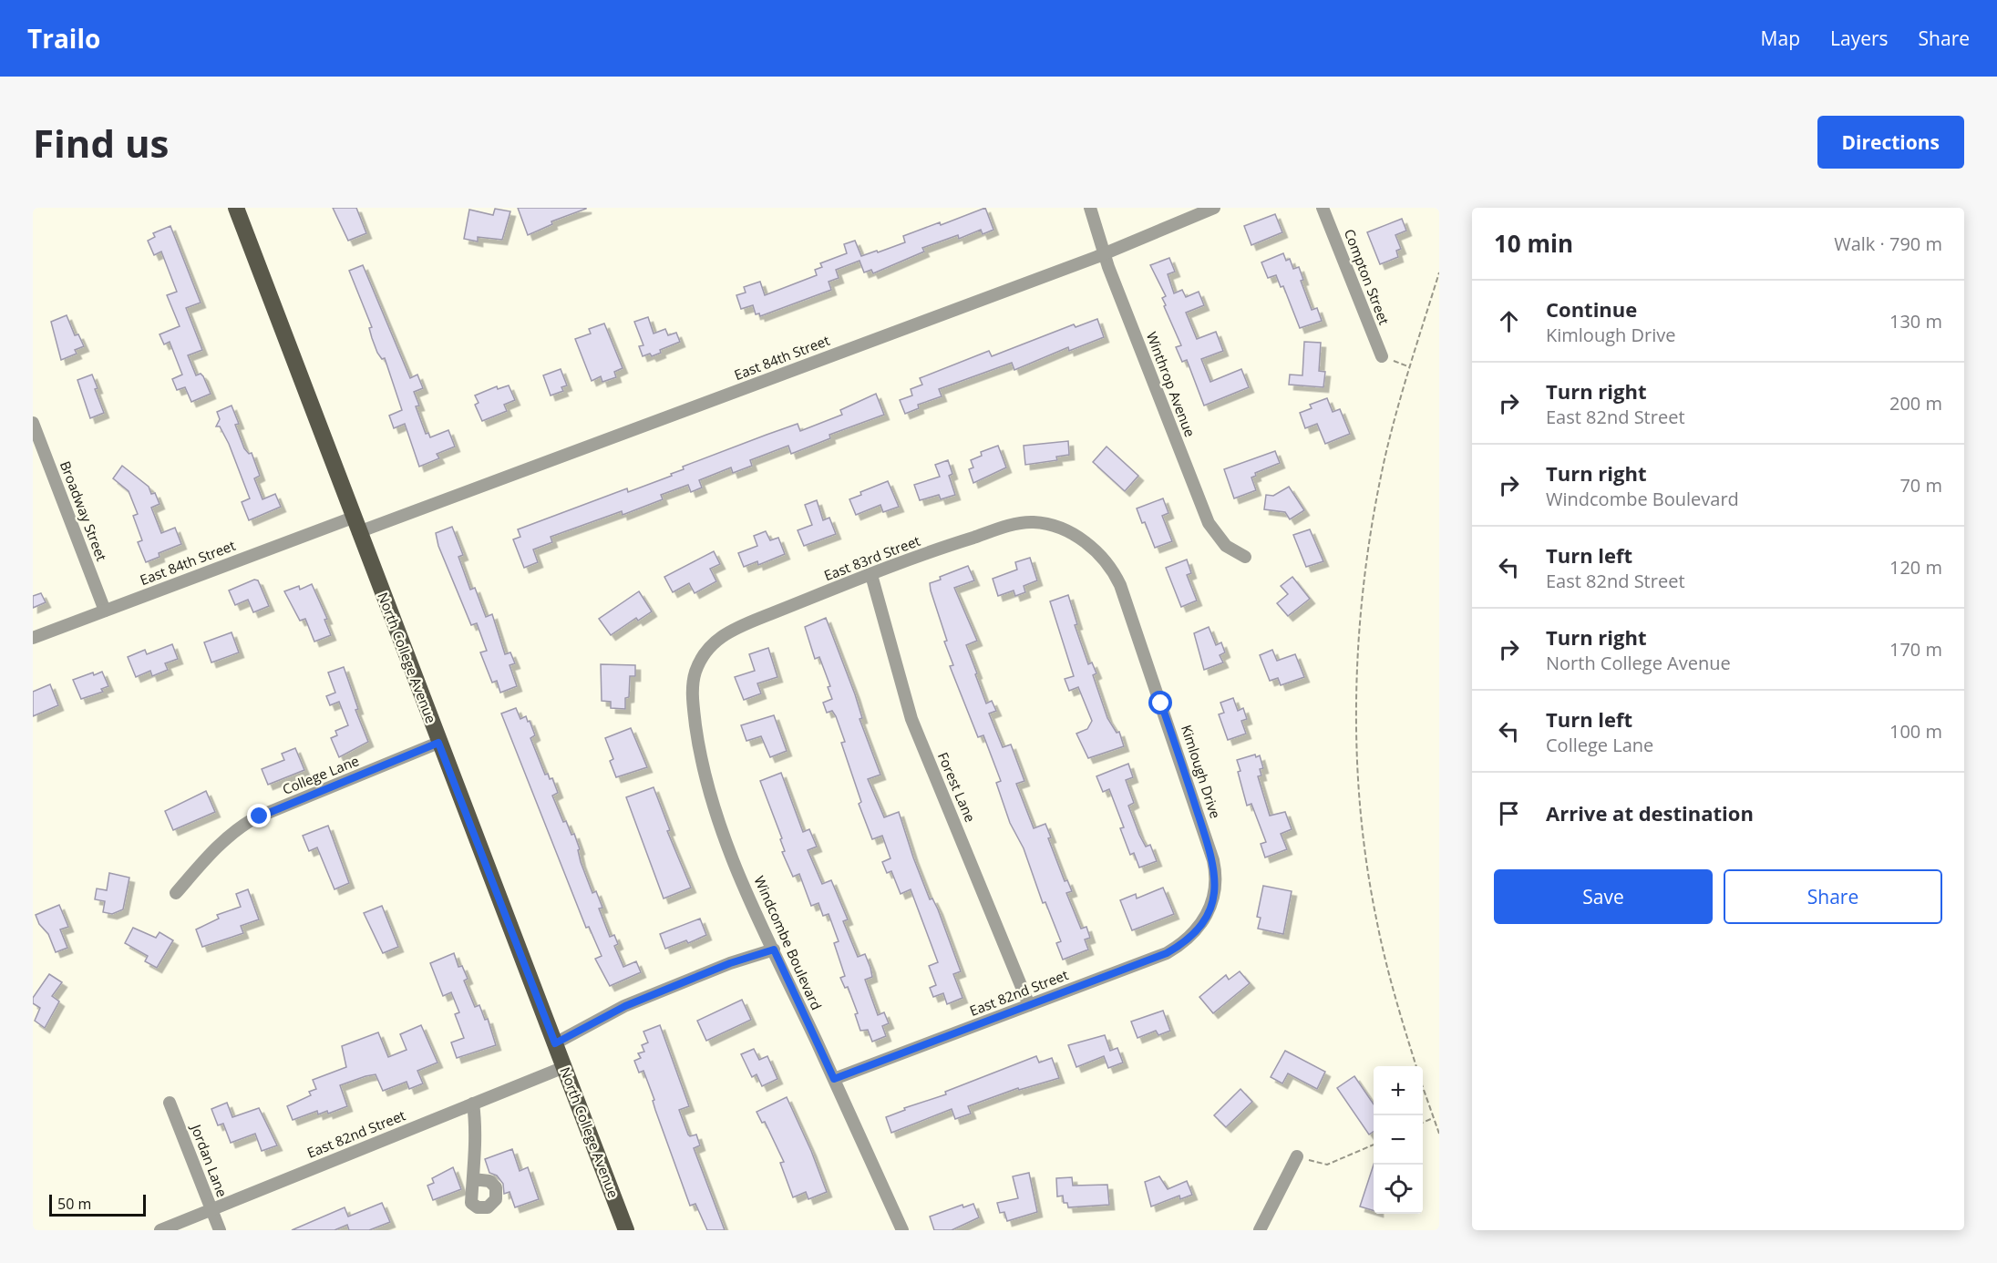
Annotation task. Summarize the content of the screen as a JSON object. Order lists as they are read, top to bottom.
{
  "streets": {
    "main road": ["North College Avenue"],
    "street": [
      "Compton Street",
      "East 84th Street",
      "Winthrop Avenue",
      "Broadway Street",
      "East 83rd Street",
      "Kimlough Drive",
      "College Lane",
      "Forest Lane",
      "Windcombe Boulevard",
      "East 82nd Street",
      "Jordan Lane"
    ]
  },
  "crossings": [
    ["East 84th Street", "Winthrop Avenue"],
    ["East 84th Street", "Broadway Street"],
    ["East 84th Street", "North College Avenue"],
    ["East 83rd Street", "Kimlough Drive"],
    ["East 83rd Street", "Forest Lane"],
    ["East 83rd Street", "Windcombe Boulevard"],
    ["North College Avenue", "College Lane"],
    ["North College Avenue", "East 82nd Street"],
    ["Kimlough Drive", "East 82nd Street"],
    ["Forest Lane", "East 82nd Street"],
    ["Windcombe Boulevard", "East 82nd Street"],
    ["East 82nd Street", "Jordan Lane"]
  ],
  "scale_bar": "50 m",
  "page": {
    "header": "Trailo",
    "nav": ["Map", "Layers", "Share"],
    "buttons": [
      "Directions",
      ["Save", "Share"]
    ],
    "title": "Find us",
    "heading": ["10 min", "Walk · 790 m"],
    "list": [
      ["Continue", "Kimlough Drive", "130 m"],
      ["Turn right", "East 82nd Street", "200 m"],
      ["Turn right", "Windcombe Boulevard", "70 m"],
      ["Turn left", "East 82nd Street", "120 m"],
      ["Turn right", "North College Avenue", "170 m"],
      ["Turn left", "College Lane", "100 m"],
      "Arrive at destination"
    ],
    "map_buttons": ["+", "−"],
    "scale": "50 m"
  }
}
